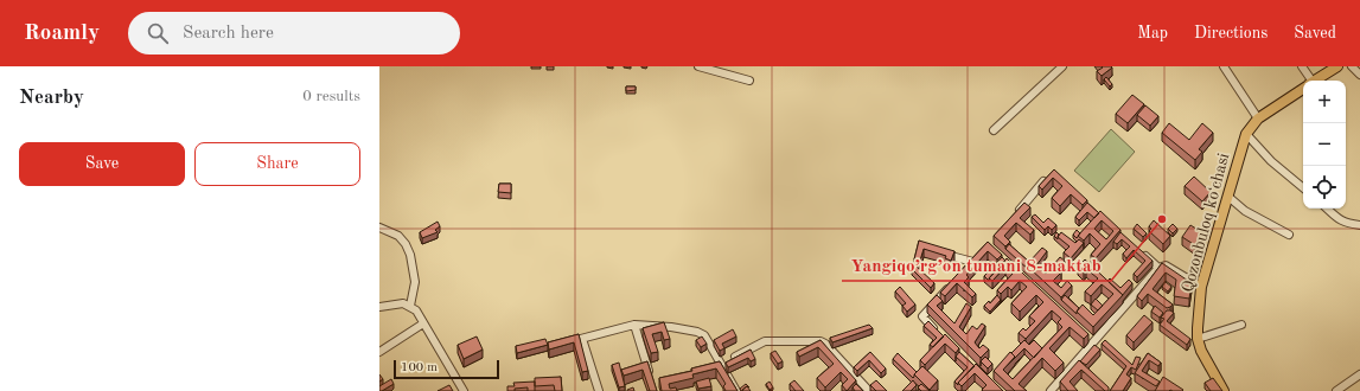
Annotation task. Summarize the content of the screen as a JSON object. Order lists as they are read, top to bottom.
{
  "streets": {
    "main road": ["Qozonbuloq koʻchasi"]
  },
  "places": ["Yangiqo’rg’on tumani 8-maktab"],
  "scale_bar": "100 m",
  "page": {
    "header": "Roamly",
    "search": "Search here",
    "nav": ["Map", "Directions", "Saved"],
    "heading": ["Nearby", "0 results"],
    "map_buttons": ["+", "−"],
    "buttons": ["Save", "Share"],
    "scale": "100 m"
  }
}
